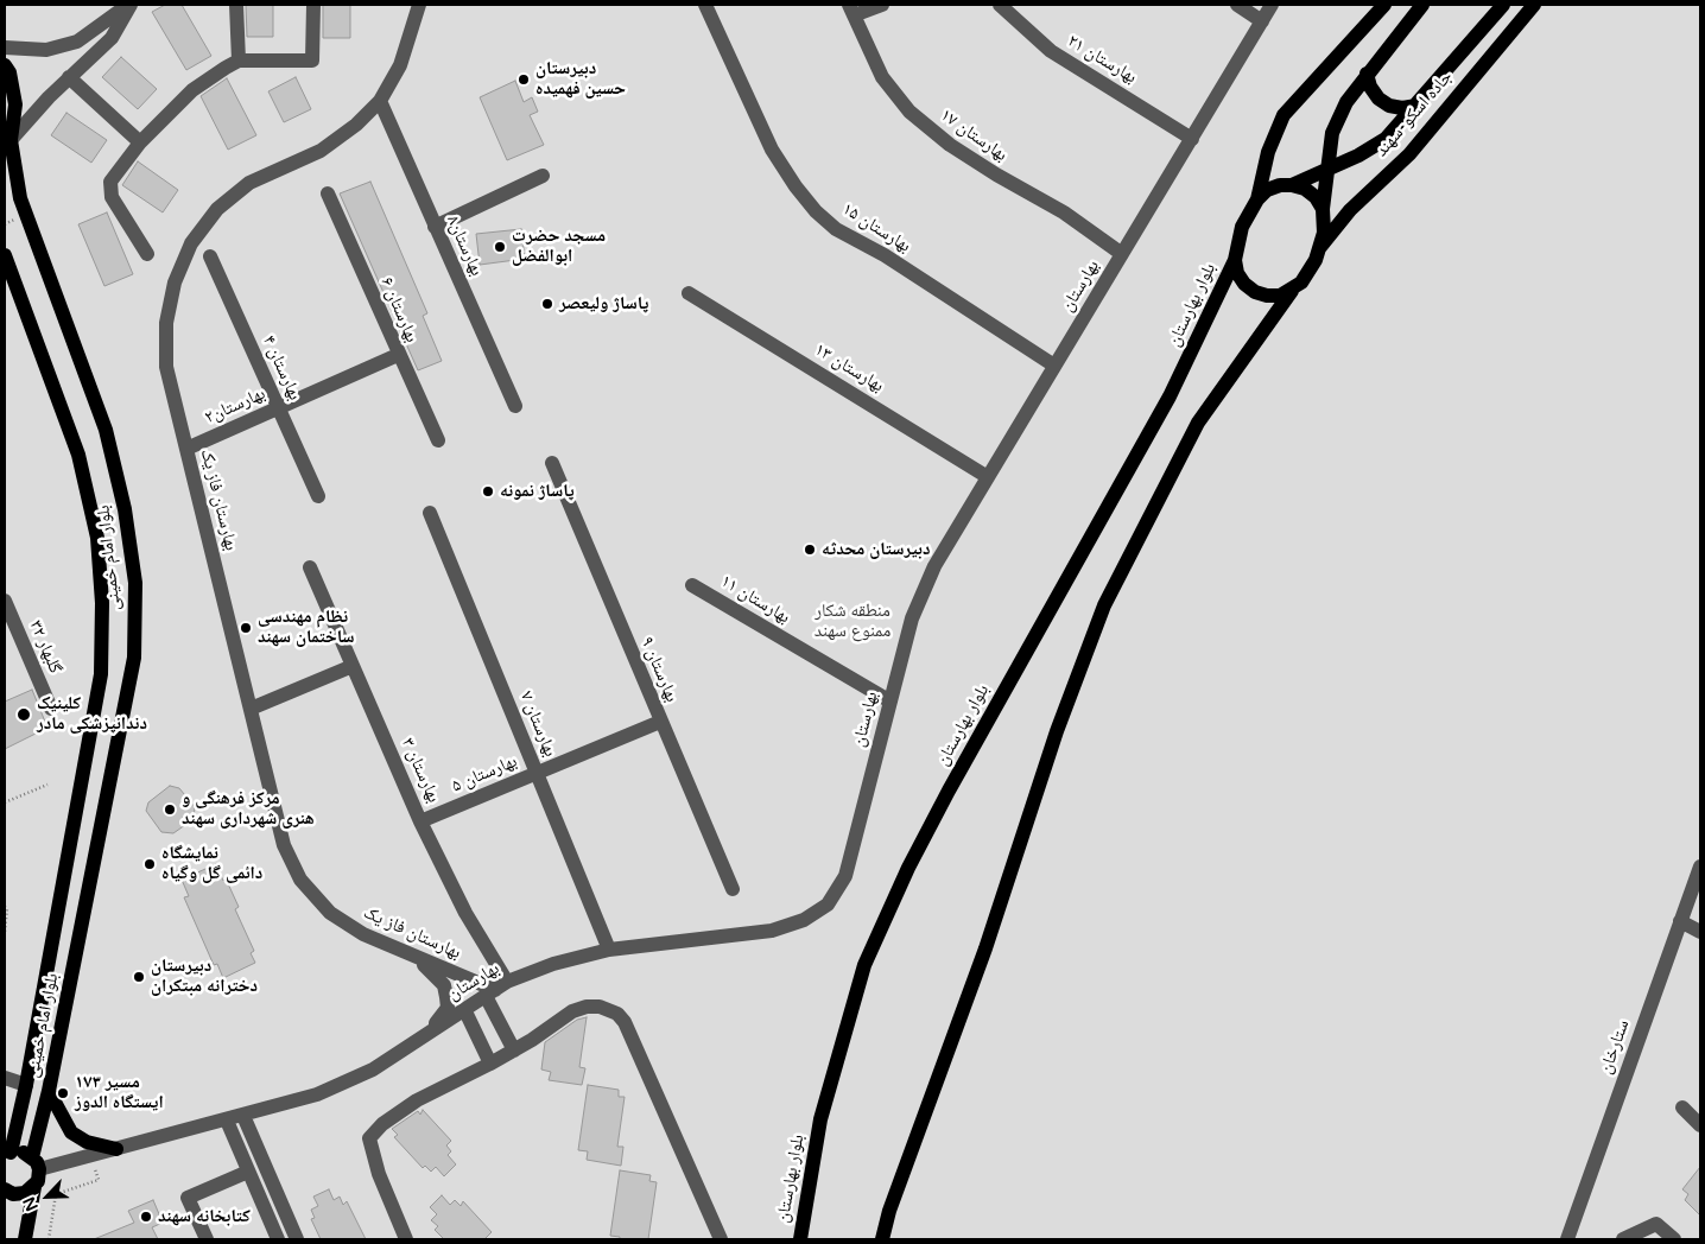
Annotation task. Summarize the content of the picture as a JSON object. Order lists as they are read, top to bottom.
{
  "streets": {
    "main road": ["جاده اسکو-سهند", "بلوار بهارستان", "بلوار امام خمینی"],
    "street": [
      "بهارستان ۲۱",
      "بهارستان ۱۷",
      "بهارستان ۱۵",
      "بهارستان۸",
      "بهارستان",
      "بهارستان ۶",
      "بهارستان ۴",
      "بهارستان ۱۳",
      "بهارستان۲",
      "بهارستان فاز یک",
      "بهارستان ۱۱",
      "گلبهار ۳۲",
      "بهارستان ۹",
      "بهارستان ۷",
      "بهارستان ۳",
      "بهارستان ۵",
      "ستارخان"
    ]
  },
  "crossings": [
    ["بهارستان ۲۱", "بهارستان"],
    ["جاده اسکو-سهند", "بلوار بهارستان"],
    ["بهارستان ۱۷", "بهارستان"],
    ["بهارستان ۱۵", "بهارستان"],
    ["بهارستان۸", "بهارستان فاز یک"],
    ["بهارستان", "بهارستان ۱۳"],
    ["بهارستان", "بهارستان فاز یک"],
    ["بهارستان", "بلوار امام خمینی"],
    ["بهارستان", "بهارستان ۱۱"],
    ["بهارستان", "بهارستان ۷"],
    ["بهارستان", "بهارستان ۳"],
    ["بهارستان ۶", "بهارستان۲"],
    ["بهارستان ۴", "بهارستان۲"],
    ["بهارستان۲", "بهارستان فاز یک"],
    ["بهارستان فاز یک", "بهارستان ۳"],
    ["بهارستان ۹", "بهارستان ۵"],
    ["بهارستان ۷", "بهارستان ۵"],
    ["بهارستان ۳", "بهارستان ۵"]
  ],
  "parks": ["منطقه شکار ممنوع سهند"],
  "places": [
    "دبیرستان حسین فهمیده",
    "مسجد حضرت ابوالفضل",
    "پاساژ ولیعصر",
    "پاساژ نمونه",
    "دبیرستان محدثه",
    "نظام مهندسی ساختمان سهند",
    "کلینیک دندانپزشکی مادر",
    "مرکز فرهنگی و هنری شهرداری سهند",
    "نمایشگاه دائمی گل وگیاه",
    "دبیرستان دخترانه مبتکران",
    "مسیر ۱۷۳ ایستگاه الدوز",
    "کتابخانه سهند"
  ],
  "north": "bottom left"
}
